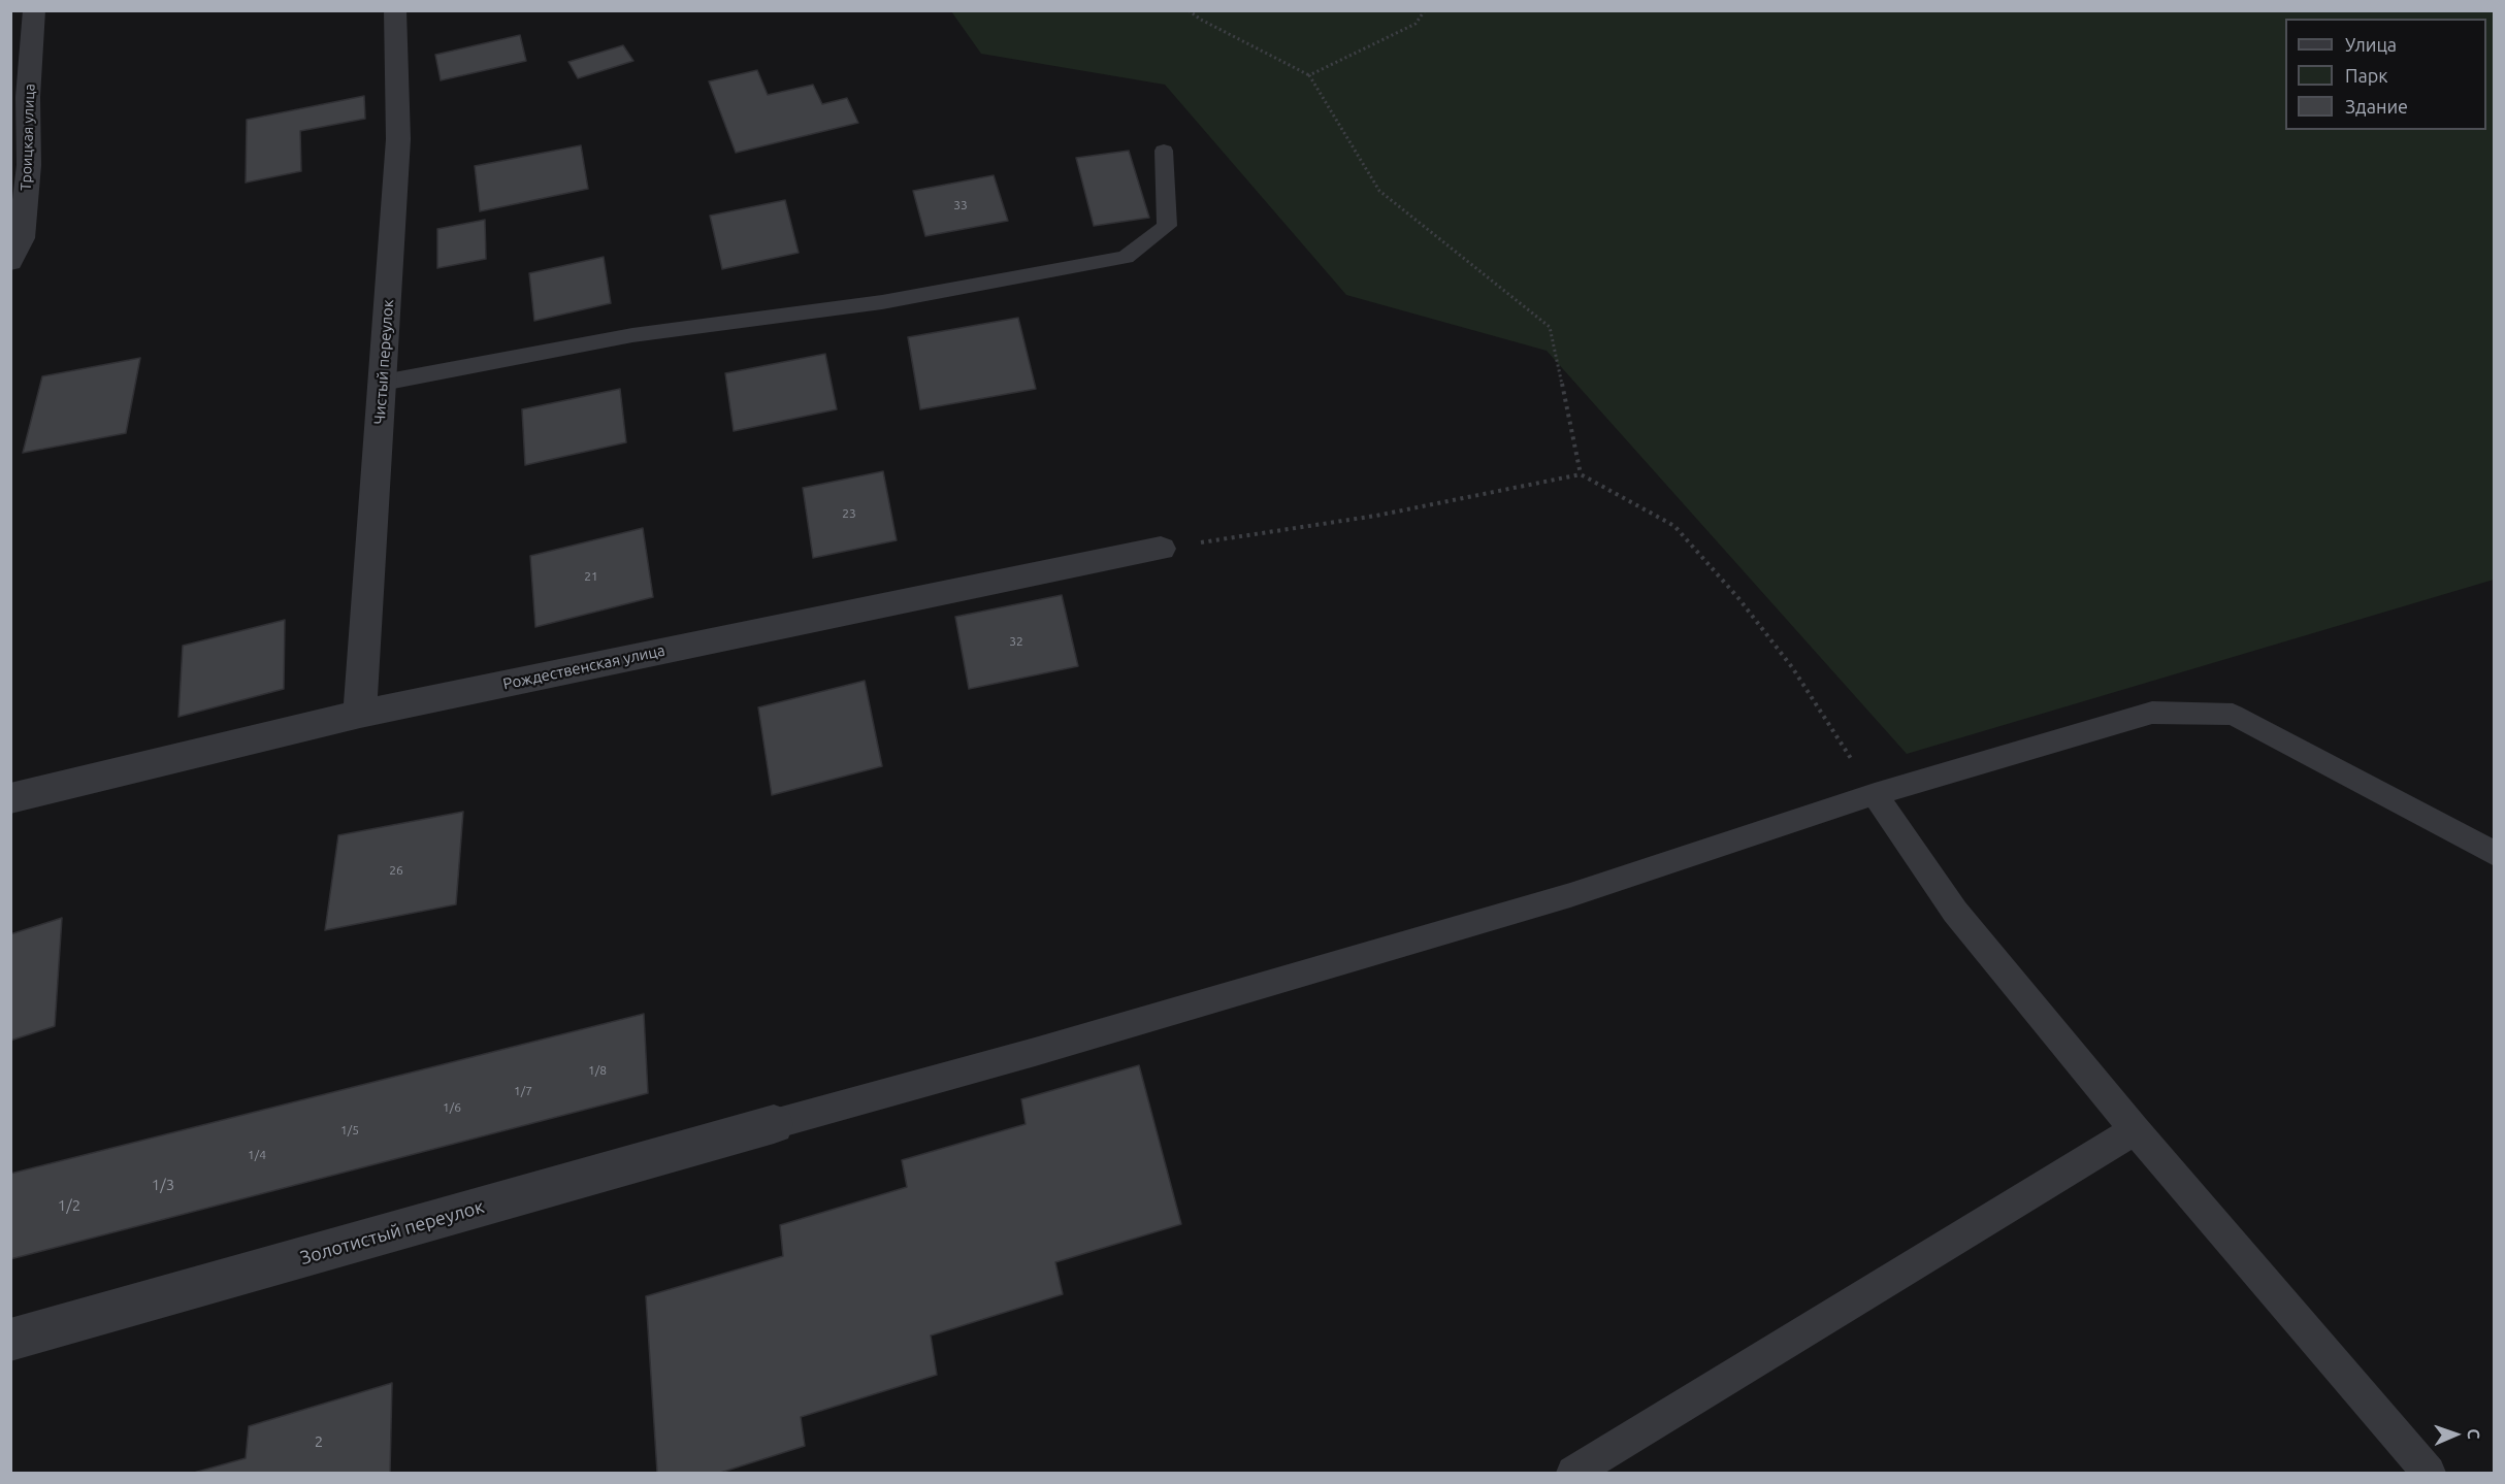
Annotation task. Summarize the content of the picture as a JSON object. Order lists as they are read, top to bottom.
{
  "streets": {
    "street": [
      "Троицкая улица",
      "Чистый переулок",
      "Рождественская улица",
      "Золотистый переулок"
    ]
  },
  "crossings": [
    ["Чистый переулок", "Рождественская улица"]
  ],
  "house_numbers": [
    "33",
    "23",
    "21",
    "32",
    "26",
    "1/8",
    "1/7",
    "1/6",
    "1/5",
    "1/4",
    "1/3",
    "1/2",
    "2"
  ],
  "legend": ["Улица", "Парк", "Здание"],
  "north": "right"
}
